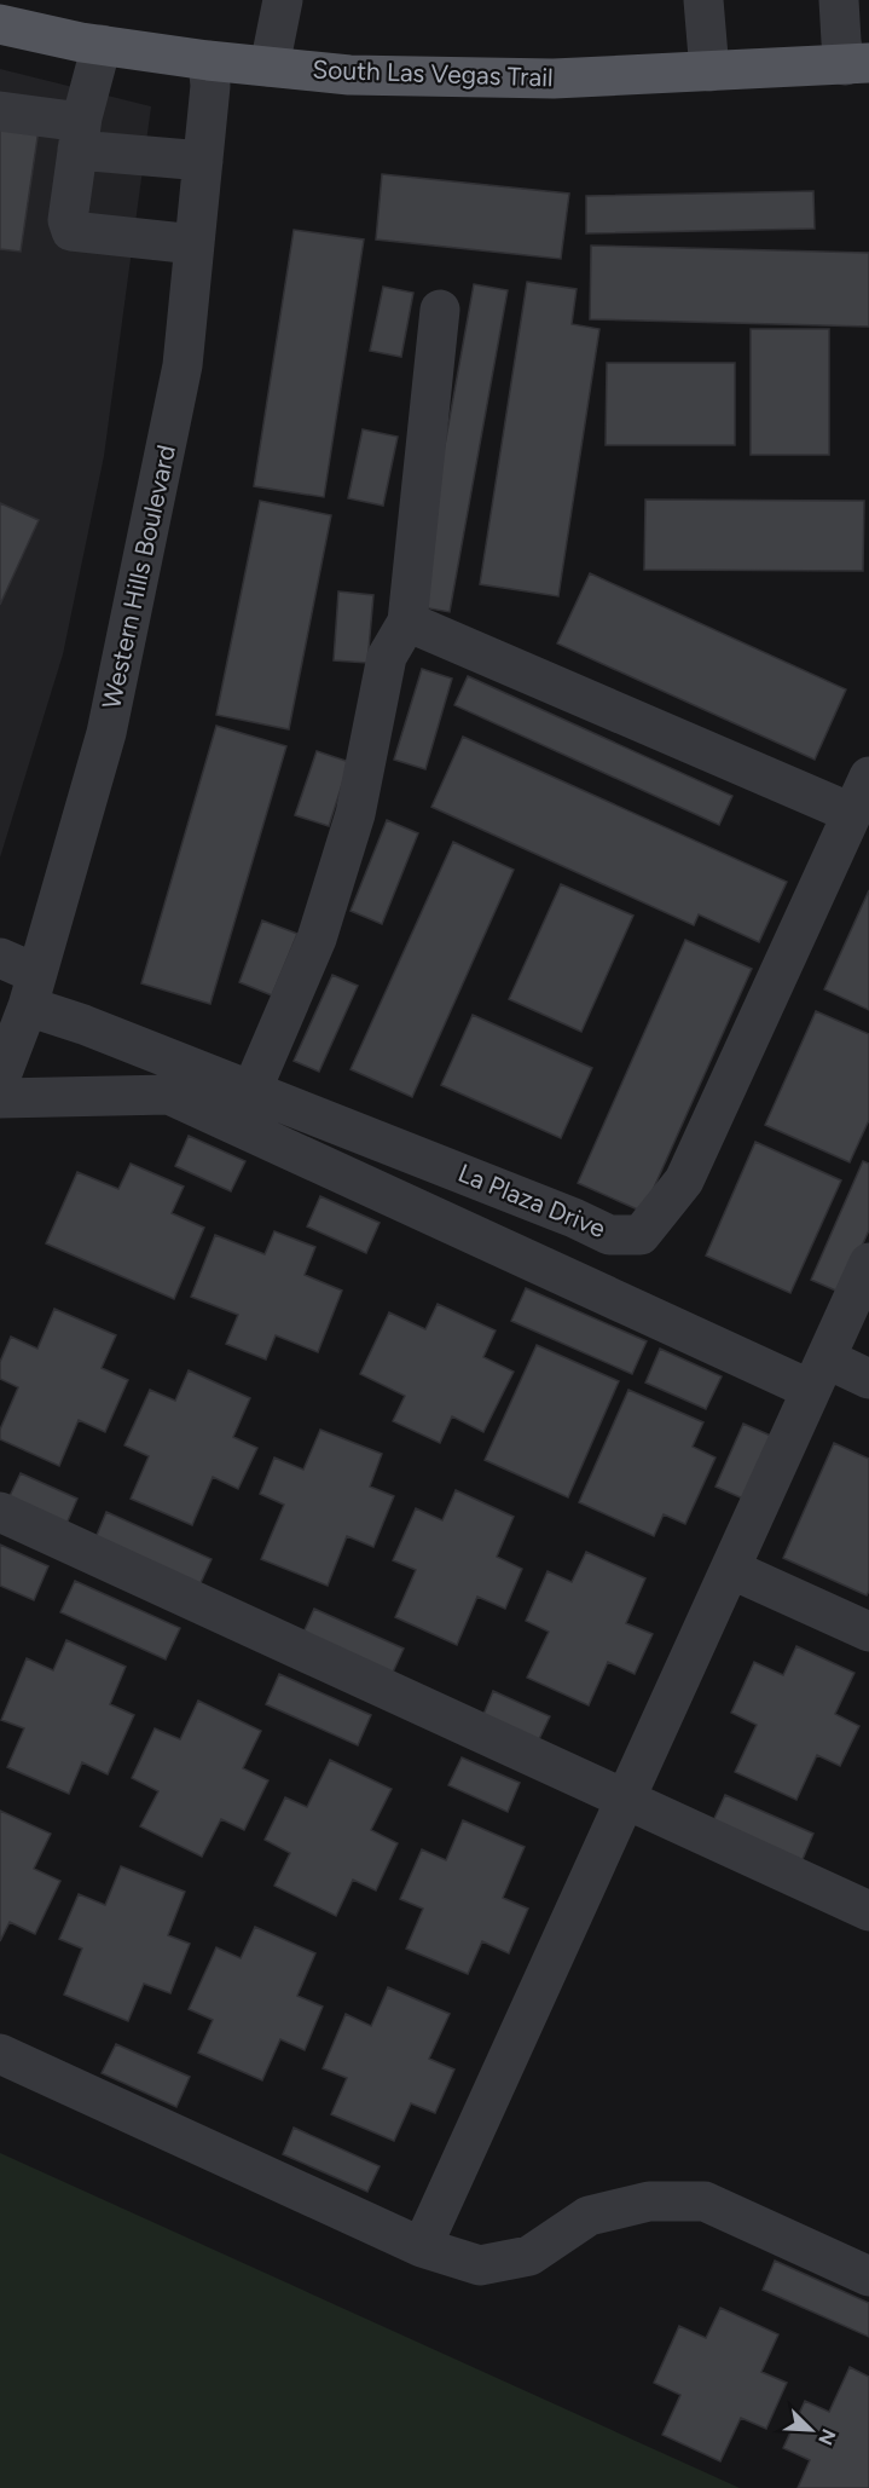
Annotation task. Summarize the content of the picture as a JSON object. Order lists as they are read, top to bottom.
{
  "streets": {
    "main road": ["South Las Vegas Trail"],
    "street": ["Western Hills Boulevard", "La Plaza Drive"]
  },
  "crossings": [
    ["South Las Vegas Trail", "Western Hills Boulevard"],
    ["Western Hills Boulevard", "La Plaza Drive"]
  ],
  "north": "bottom right"
}
